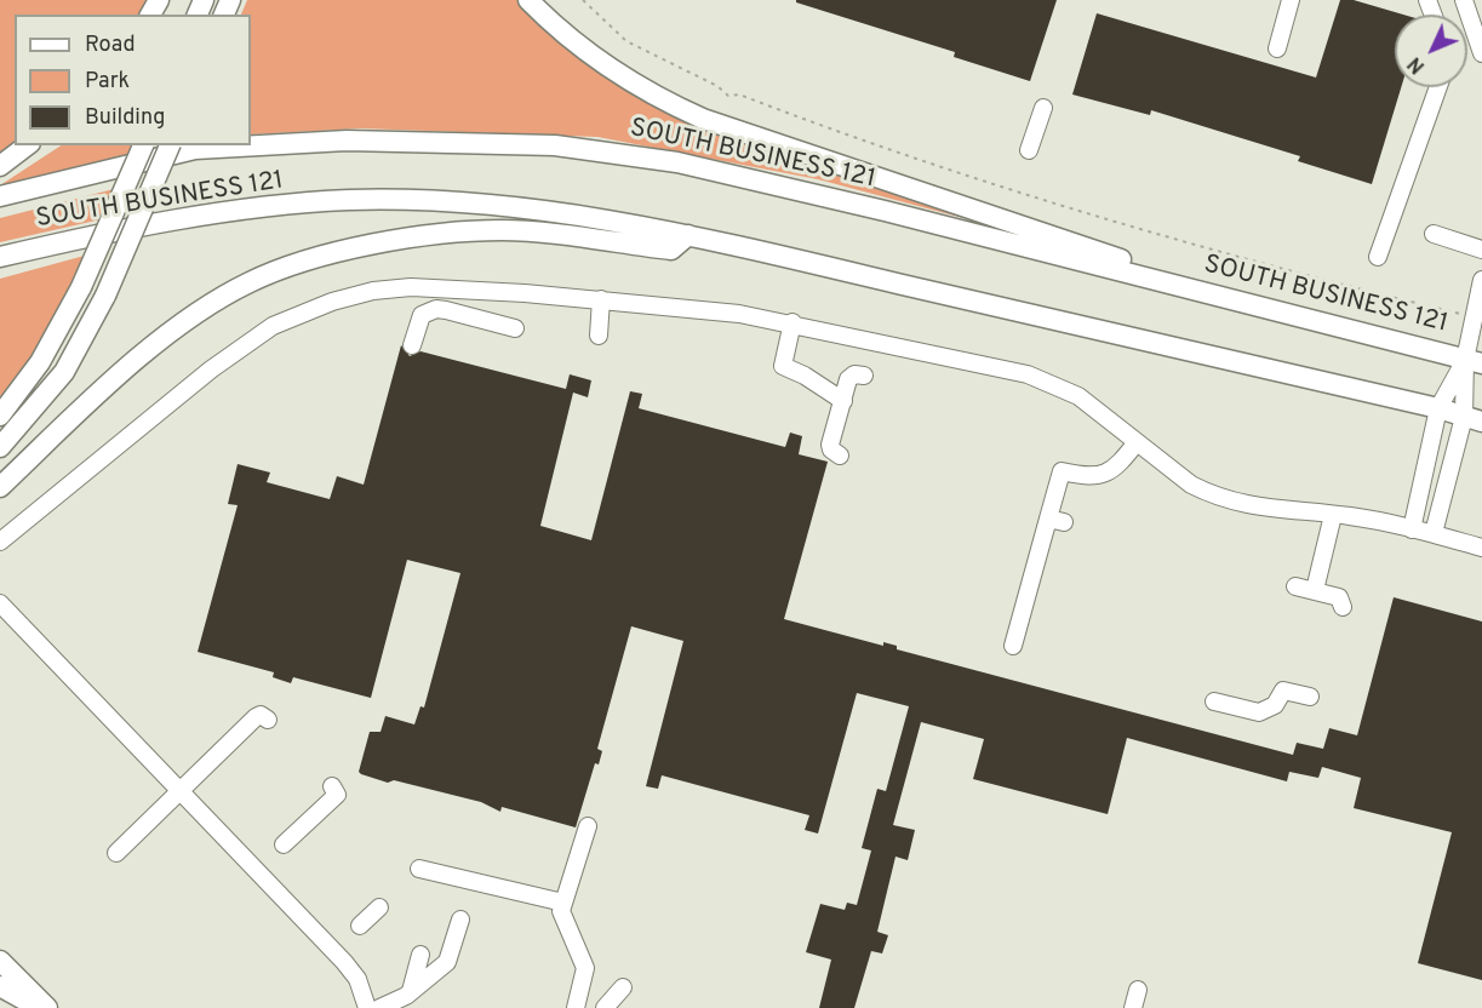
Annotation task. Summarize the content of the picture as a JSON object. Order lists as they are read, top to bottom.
{
  "streets": {
    "main road": ["SOUTH BUSINESS 121"]
  },
  "legend": ["Road", "Park", "Building"],
  "north": "bottom left"
}
